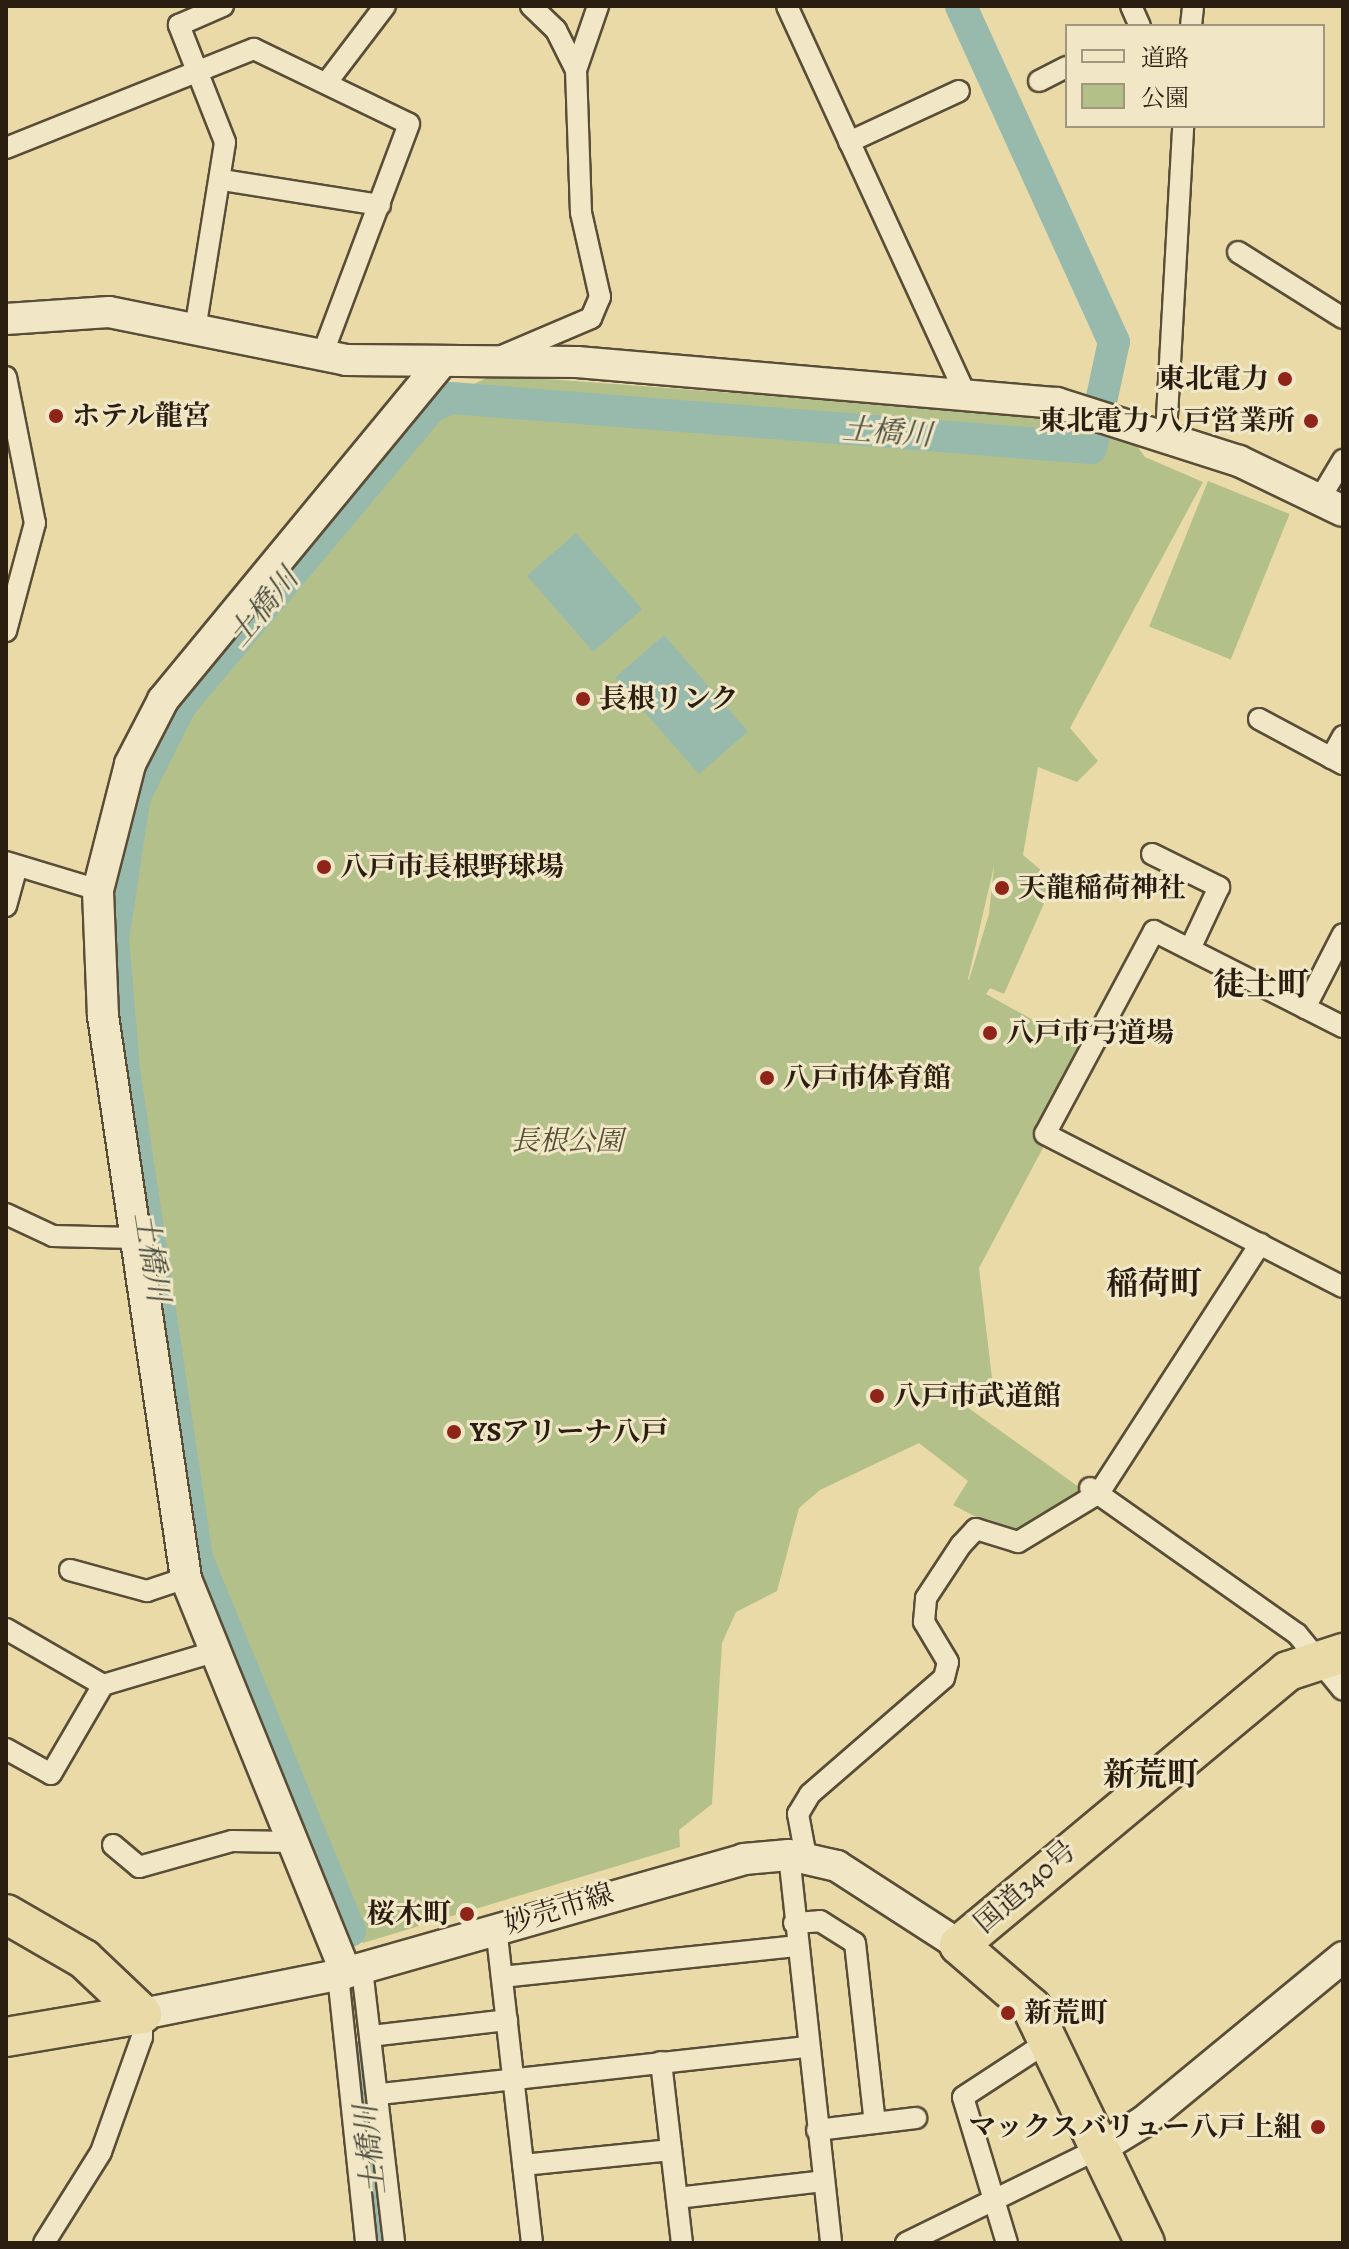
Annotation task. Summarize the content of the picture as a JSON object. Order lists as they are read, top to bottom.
{
  "streets": {
    "highway": ["国道340号"],
    "street": ["妙売市線"]
  },
  "crossings": [
    ["国道340号", "妙売市線"]
  ],
  "districts": ["徒士町", "稲荷町", "新荒町"],
  "water": ["土橋川"],
  "parks": ["長根公園"],
  "places": [
    "東北電力",
    "ホテル龍宮",
    "東北電力 八戸営業所",
    "長根リンク",
    "八戸市長根野球場",
    "天龍稲荷神社",
    "八戸市弓道場",
    "八戸市体育館",
    "八戸市武道館",
    "YSアリーナ八戸",
    "桜木町",
    "新荒町",
    "マックスバリュー八戸上組"
  ],
  "legend": ["道路", "公園"]
}
